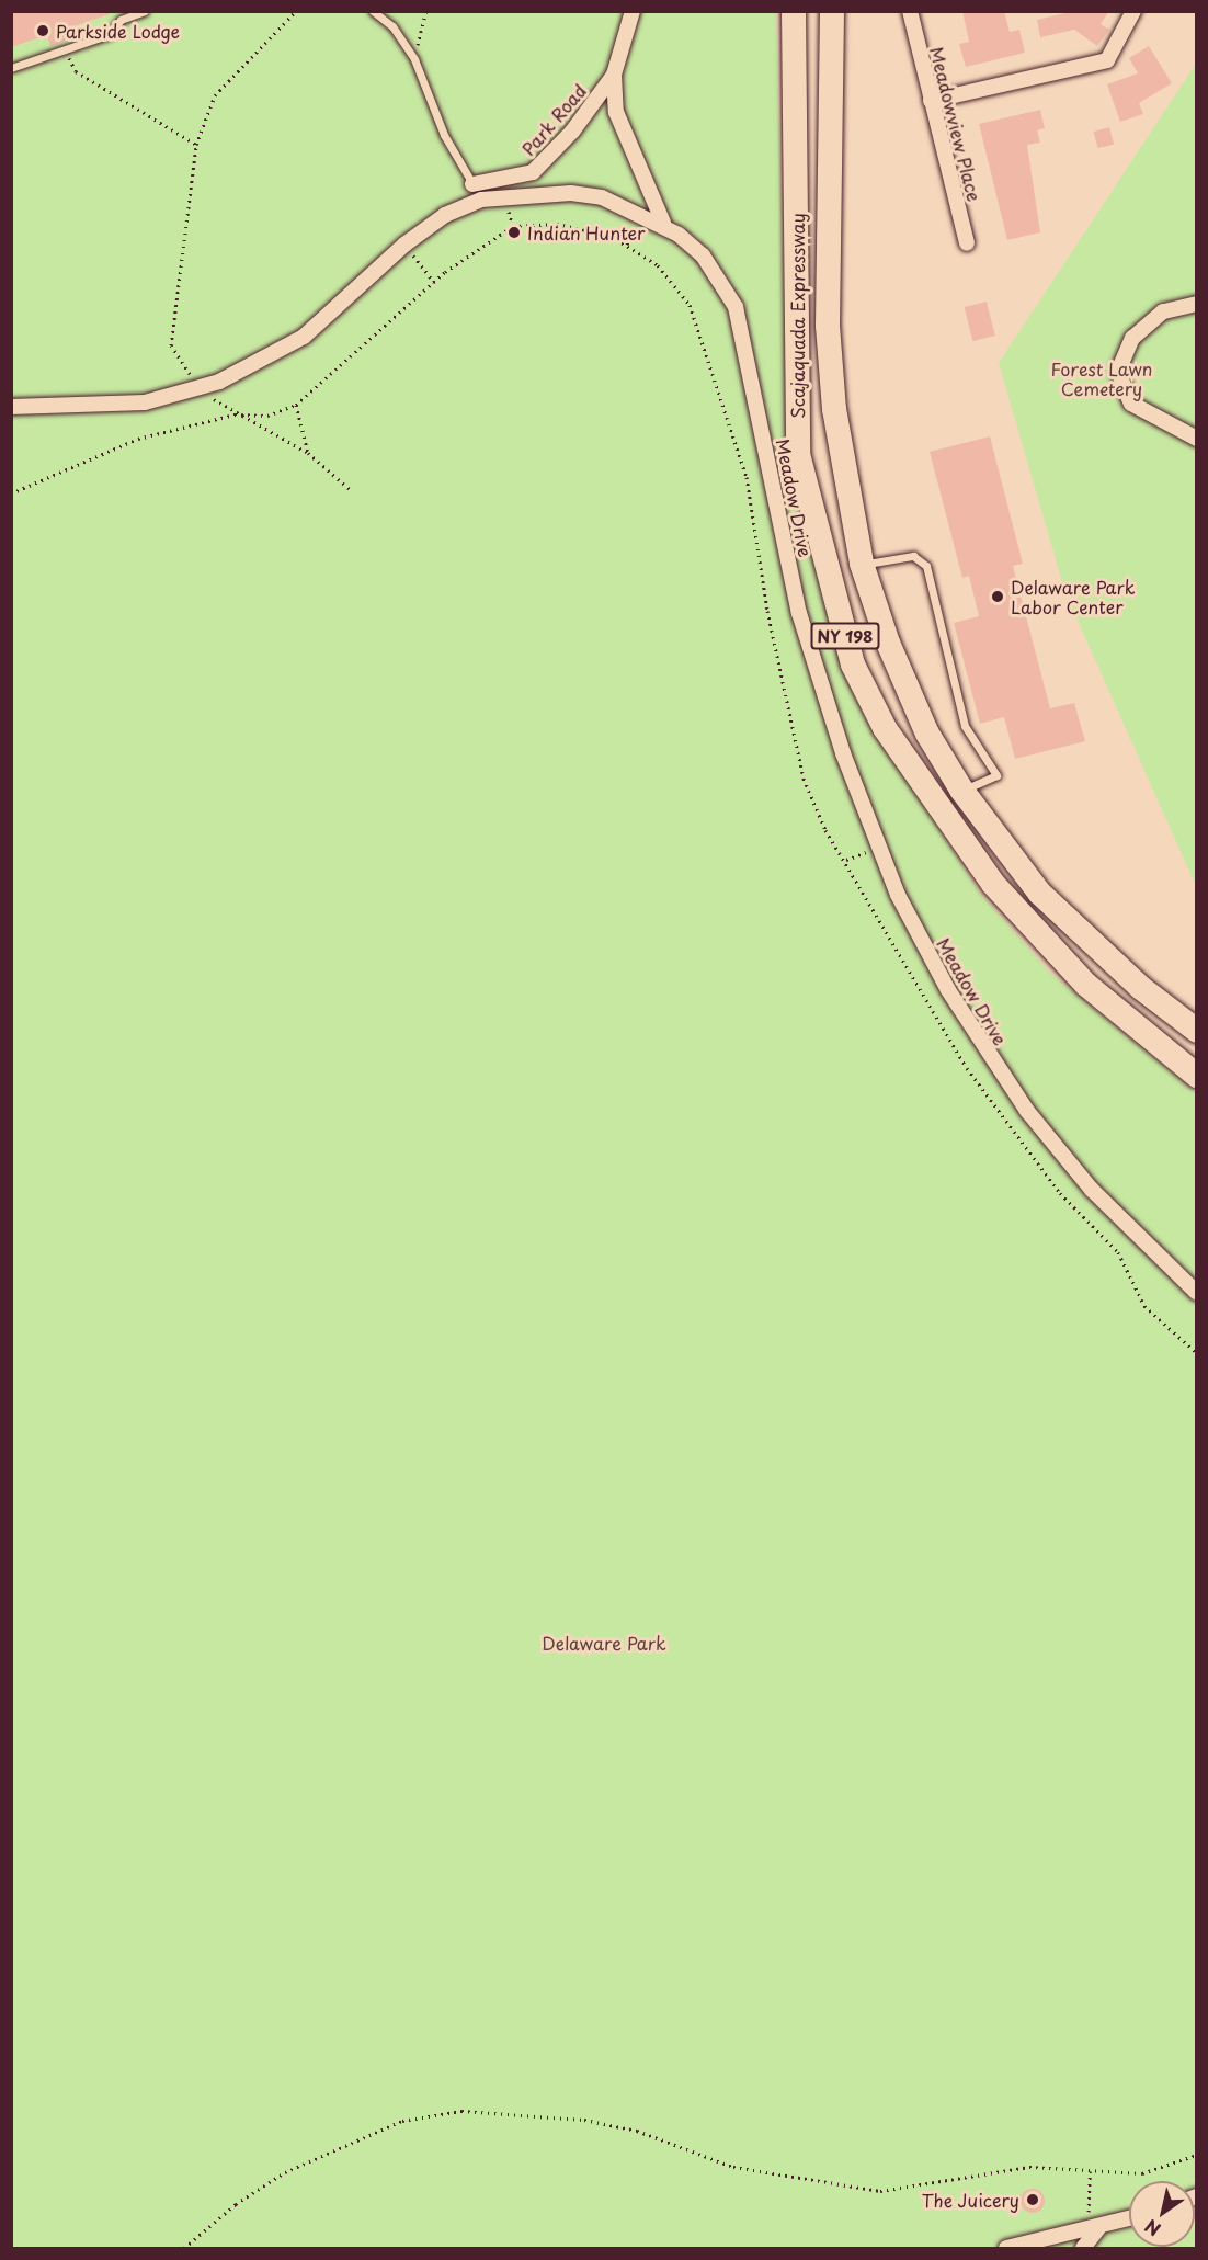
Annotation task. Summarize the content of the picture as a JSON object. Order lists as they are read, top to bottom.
{
  "streets": {
    "highway": ["Scajaquada Expressway", "NY 198"],
    "street": ["Park Road", "Meadowview Place", "Meadow Drive"]
  },
  "crossings": [
    ["Park Road", "Meadow Drive"]
  ],
  "parks": ["Forest Lawn Cemetery", "Delaware Park"],
  "places": [
    "Parkside Lodge",
    "Indian Hunter",
    "Delaware Park Labor Center",
    "The Juicery"
  ],
  "north": "bottom left"
}
